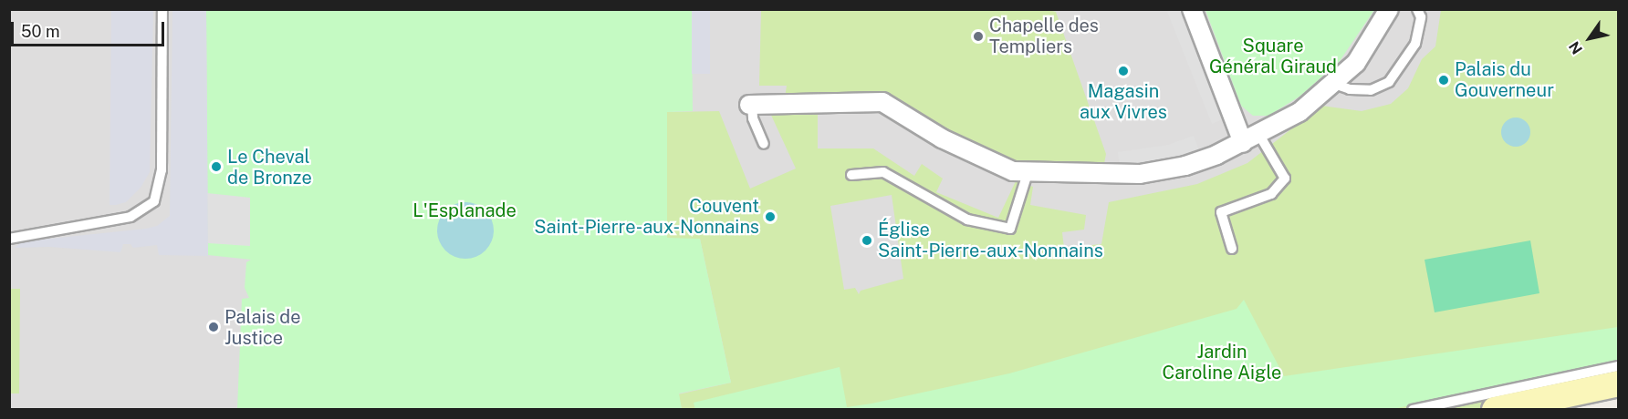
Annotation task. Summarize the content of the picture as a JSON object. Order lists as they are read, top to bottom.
{
  "parks": ["Square Général Giraud", "L'Esplanade", "Jardin Caroline Aigle"],
  "places": [
    "Chapelle des Templiers",
    "Magasin aux Vivres",
    "Palais du Gouverneur",
    "Le Cheval de Bronze",
    "Couvent Saint-Pierre-aux-Nonnains",
    "Église Saint-Pierre-aux-Nonnains",
    "Palais de Justice"
  ],
  "scale_bar": "50 m",
  "north": "bottom left"
}
